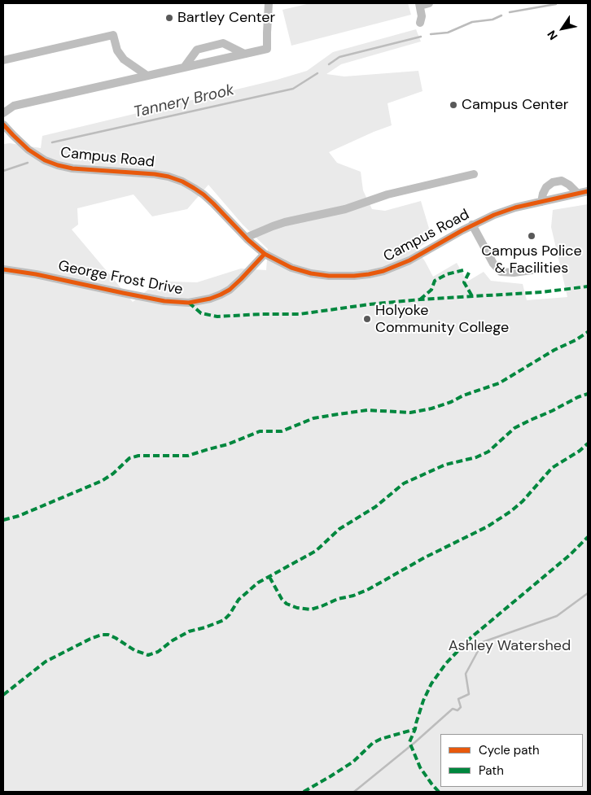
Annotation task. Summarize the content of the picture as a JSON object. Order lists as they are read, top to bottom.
{
  "streets": {
    "street": ["Campus Road", "George Frost Drive"]
  },
  "crossings": [
    ["Campus Road", "George Frost Drive"]
  ],
  "water": ["Tannery Brook"],
  "parks": ["Ashley Watershed"],
  "places": [
    "Bartley Center",
    "Campus Center",
    "Campus Police & Facilities",
    "Holyoke Community College"
  ],
  "legend": ["Cycle path", "Path"],
  "north": "bottom left"
}
